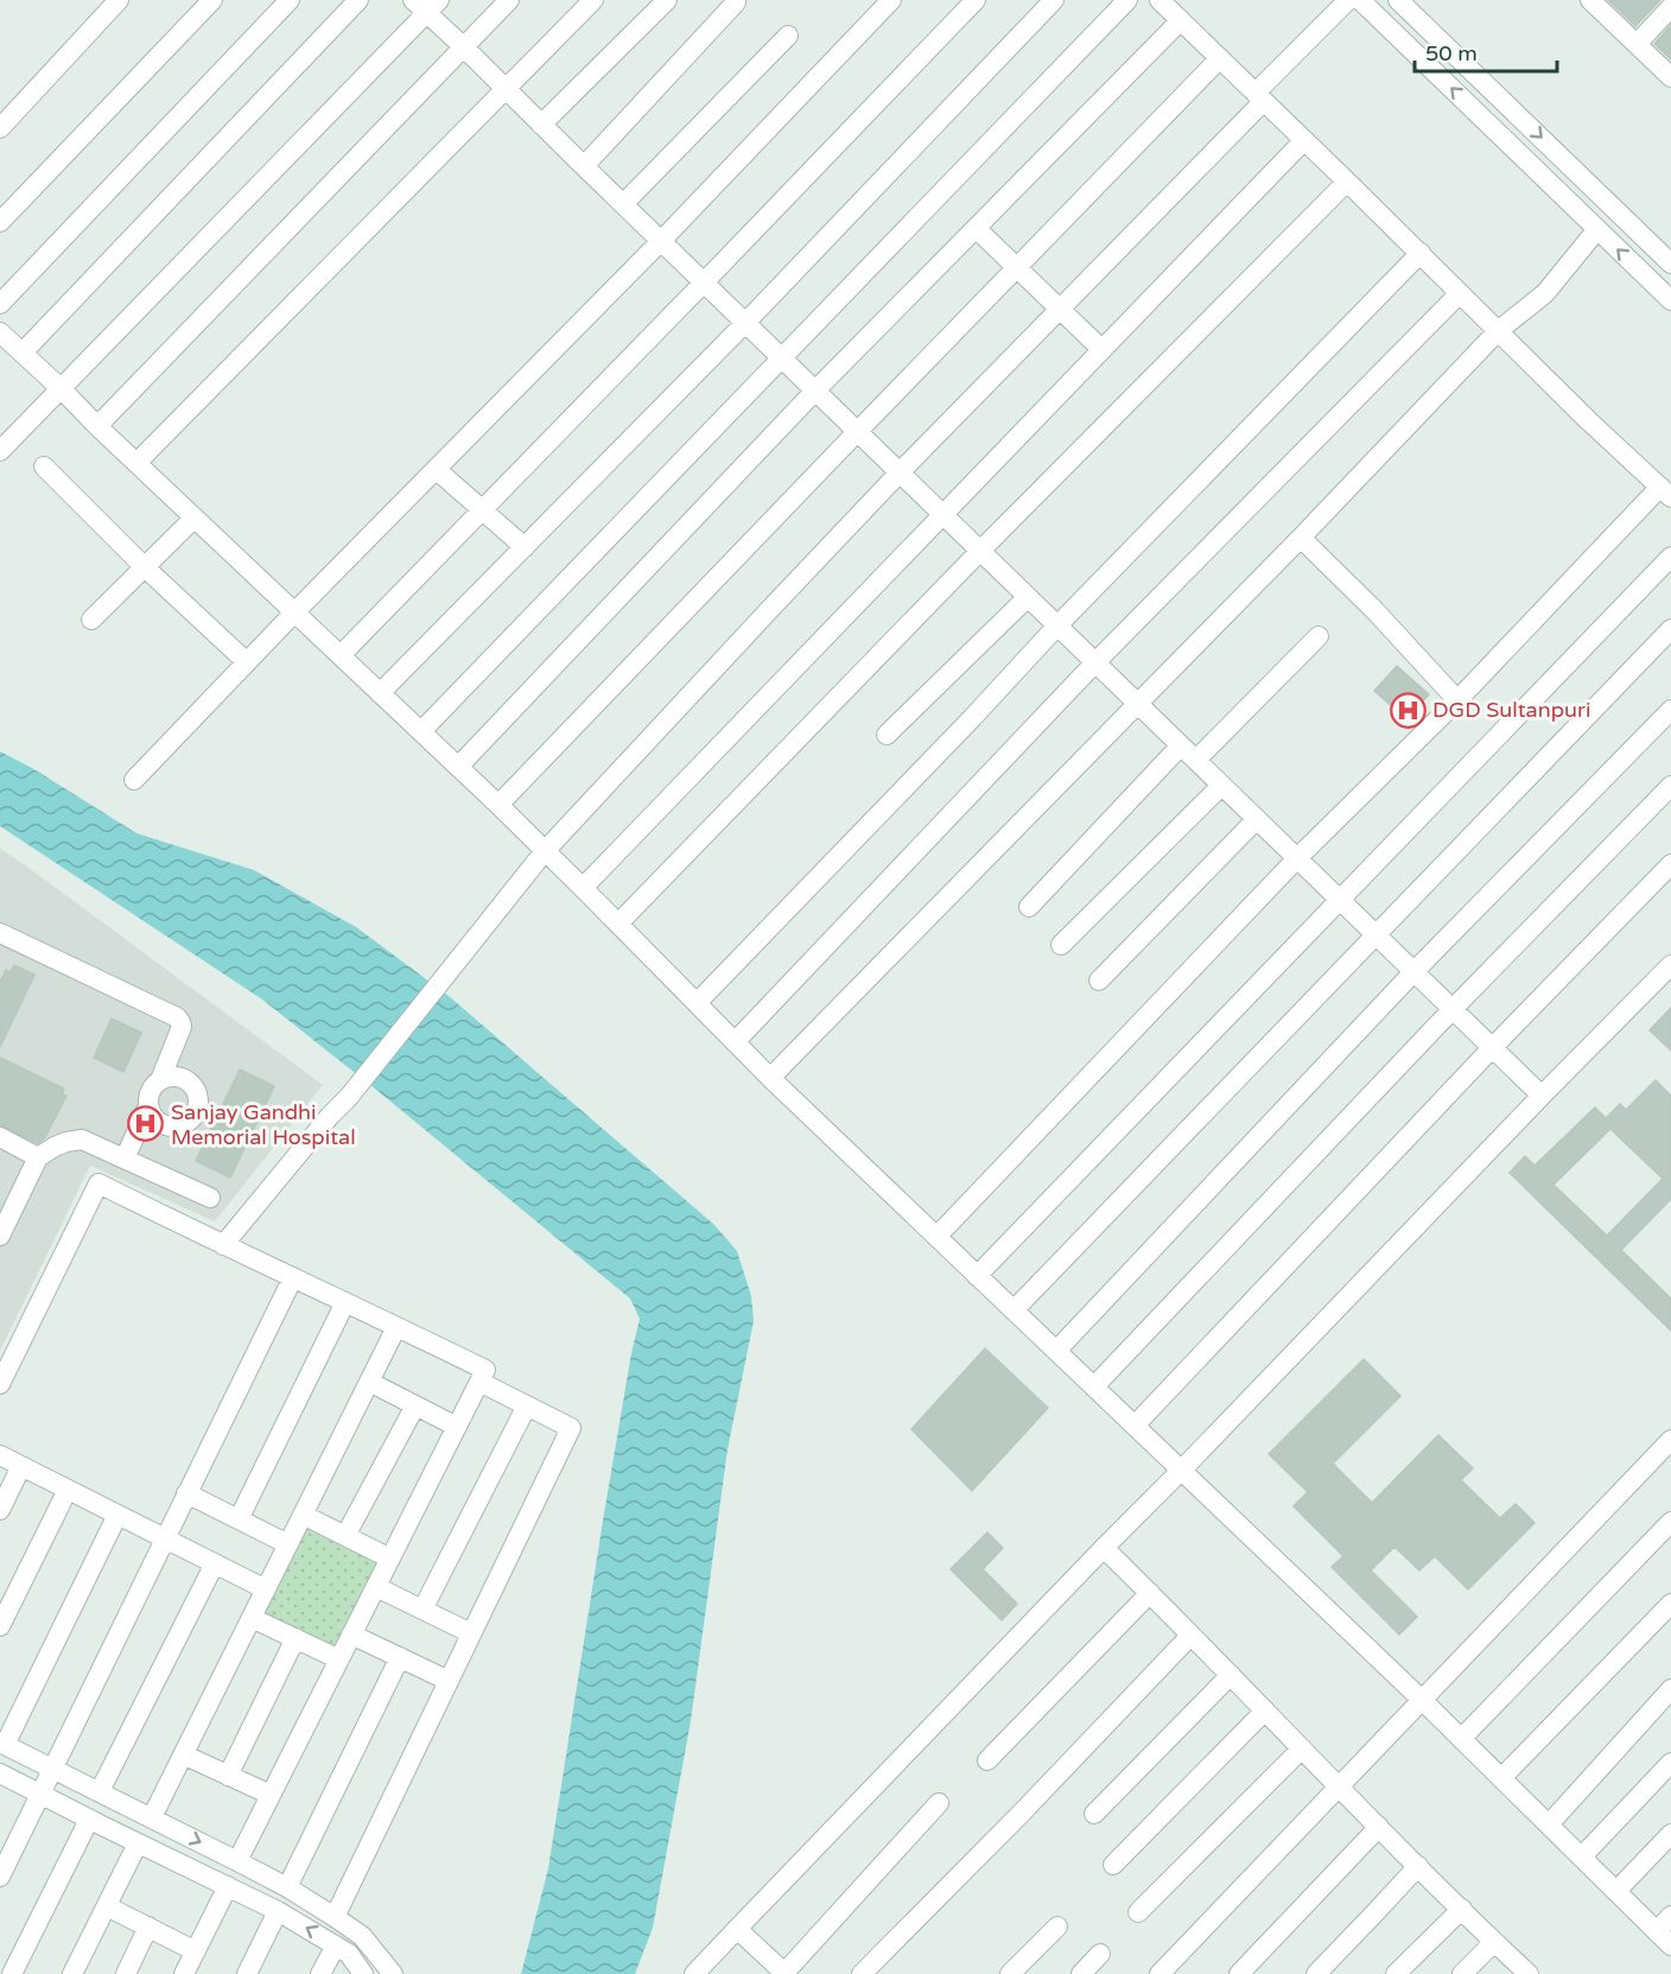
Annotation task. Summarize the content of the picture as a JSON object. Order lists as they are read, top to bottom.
{
  "places": {
    "hospital": ["DGD Sultanpuri", "Sanjay Gandhi Memorial Hospital"]
  },
  "scale_bar": "50 m"
}
